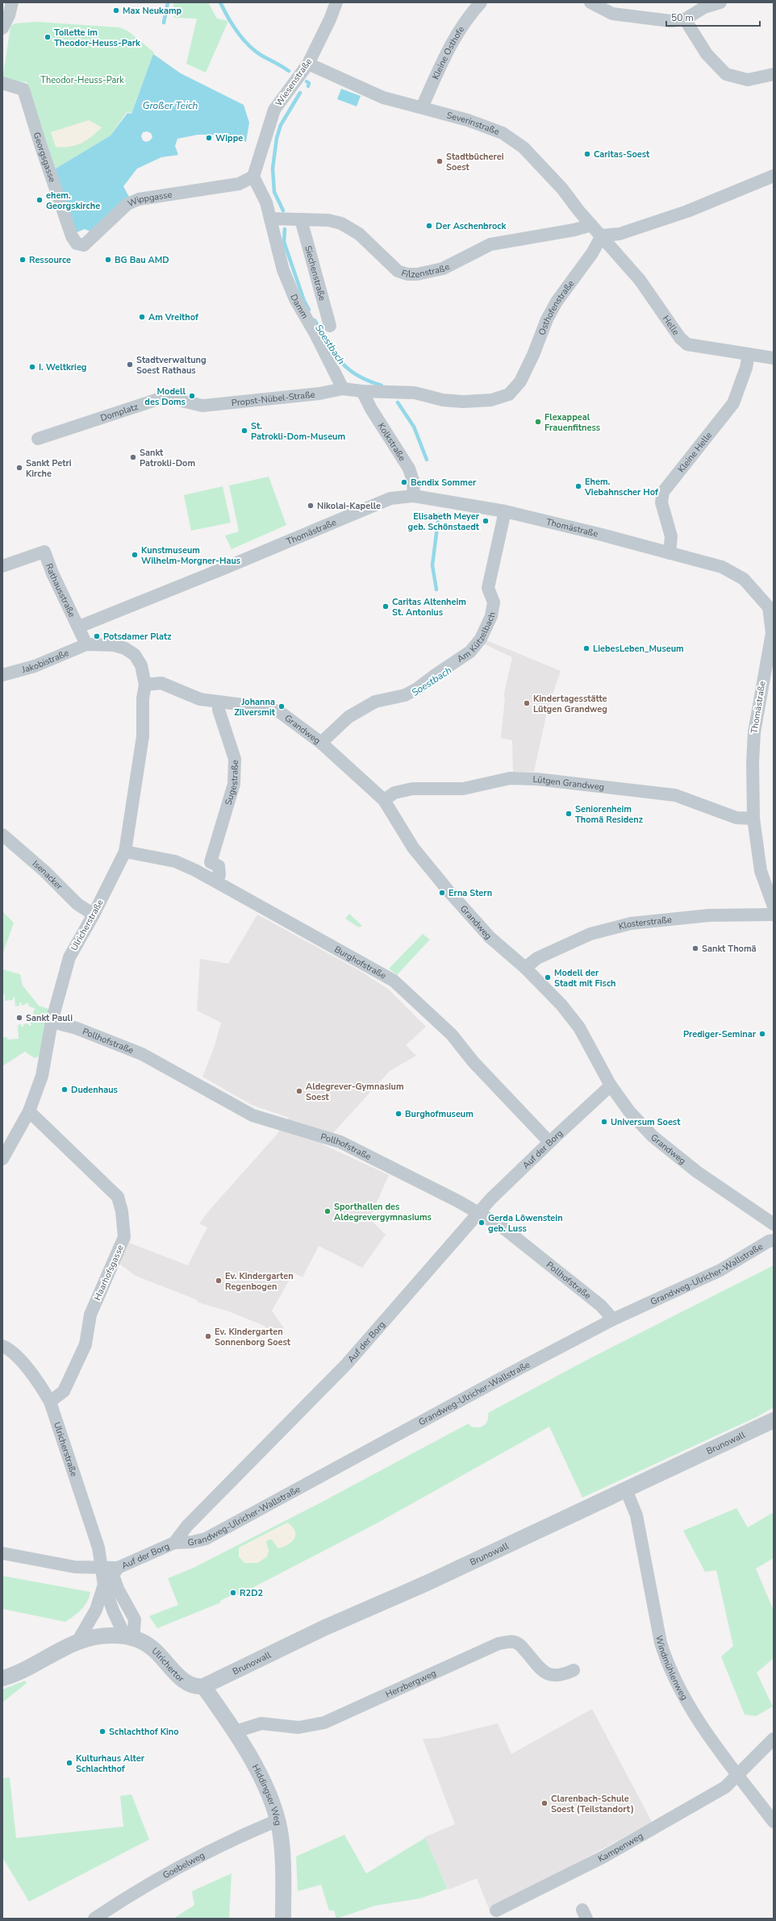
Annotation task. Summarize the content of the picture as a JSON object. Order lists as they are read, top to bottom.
{
  "streets": {
    "street": [
      "Kleine Osthofe",
      "Wiesenstraße",
      "Severinstraße",
      "Georgsgasse",
      "Wippgasse",
      "Filzenstraße",
      "Siechenstraße",
      "Damm",
      "Osthofenstraße",
      "Helle",
      "Propst-Nübel-Straße",
      "Domplatz",
      "Kolkstraße",
      "Kleine Helle",
      "Thomästraße",
      "Rathausstraße",
      "Am Kützelbach",
      "Jakobistraße",
      "Grandweg",
      "Sugestraße",
      "Lütgen Grandweg",
      "Isenacker",
      "Klosterstraße",
      "Ulricherstraße",
      "Burghofstraße",
      "Pollhofstraße",
      "Auf der Borg",
      "Haarhofsgasse",
      "Grandweg-Ulricher-Wallstraße",
      "Brunowall",
      "Ulrichertor",
      "Windmühlenweg",
      "Herzbergweg",
      "Hiddingser Weg",
      "Kampenweg",
      "Goebelweg"
    ]
  },
  "crossings": [
    ["Kleine Osthofe", "Severinstraße"],
    ["Wiesenstraße", "Severinstraße"],
    ["Wiesenstraße", "Wippgasse"],
    ["Severinstraße", "Filzenstraße"],
    ["Severinstraße", "Osthofenstraße"],
    ["Severinstraße", "Helle"],
    ["Georgsgasse", "Wippgasse"],
    ["Filzenstraße", "Siechenstraße"],
    ["Filzenstraße", "Damm"],
    ["Damm", "Osthofenstraße"],
    ["Damm", "Propst-Nübel-Straße"],
    ["Osthofenstraße", "Helle"],
    ["Osthofenstraße", "Propst-Nübel-Straße"],
    ["Osthofenstraße", "Kolkstraße"],
    ["Helle", "Kleine Helle"],
    ["Propst-Nübel-Straße", "Domplatz"],
    ["Kolkstraße", "Thomästraße"],
    ["Kleine Helle", "Thomästraße"],
    ["Thomästraße", "Rathausstraße"],
    ["Thomästraße", "Am Kützelbach"],
    ["Thomästraße", "Lütgen Grandweg"],
    ["Am Kützelbach", "Grandweg"],
    ["Grandweg", "Sugestraße"],
    ["Grandweg", "Lütgen Grandweg"],
    ["Grandweg", "Klosterstraße"],
    ["Grandweg", "Ulricherstraße"],
    ["Grandweg", "Auf der Borg"],
    ["Isenacker", "Ulricherstraße"],
    ["Ulricherstraße", "Burghofstraße"],
    ["Ulricherstraße", "Pollhofstraße"],
    ["Ulricherstraße", "Auf der Borg"],
    ["Ulricherstraße", "Haarhofsgasse"],
    ["Burghofstraße", "Auf der Borg"],
    ["Pollhofstraße", "Auf der Borg"],
    ["Pollhofstraße", "Grandweg-Ulricher-Wallstraße"],
    ["Auf der Borg", "Grandweg-Ulricher-Wallstraße"],
    ["Brunowall", "Ulrichertor"],
    ["Brunowall", "Windmühlenweg"],
    ["Brunowall", "Hiddingser Weg"],
    ["Ulrichertor", "Hiddingser Weg"],
    ["Windmühlenweg", "Kampenweg"],
    ["Herzbergweg", "Hiddingser Weg"],
    ["Hiddingser Weg", "Goebelweg"]
  ],
  "water": ["Großer Teich", "Soestbach"],
  "parks": ["Theodor-Heuss-Park"],
  "places": [
    "Max Neukamp",
    "Toilette im Theodor-Heuss-Park",
    "Wippe",
    "Caritas-Soest",
    "Stadtbücherei Soest",
    "ehem. Georgskirche",
    "Der Aschenbrock",
    "Ressource",
    "BG Bau AMD",
    "Am Vreithof",
    "Stadtverwaltung Soest Rathaus",
    "I. Weltkrieg",
    "Modell des Doms",
    "Flexappeal Frauenfitness",
    "St. Patrokli-Dom-Museum",
    "Sankt Patrokli-Dom",
    "Sankt Petri Kirche",
    "Bendix Sommer",
    "Ehem. Viebahnscher Hof",
    "Nikolai-Kapelle",
    "Elisabeth Meyer geb. Schönstaedt",
    "Kunstmuseum Wilhelm-Morgner-Haus",
    "Caritas Altenheim St. Antonius",
    "Potsdamer Platz",
    "LiebesLeben_Museum",
    "Kindertagesstätte Lütgen Grandweg",
    "Johanna Zilversmit",
    "Seniorenheim Thomä Residenz",
    "Erna Stern",
    "Sankt Thomä",
    "Modell der Stadt mit Fisch",
    "Sankt Pauli",
    "Prediger-Seminar",
    "Dudenhaus",
    "Aldegrever-Gymnasium Soest",
    "Burghofmuseum",
    "Universum Soest",
    "Sporthallen des Aldegrevergymnasiums",
    "Gerda Löwenstein geb. Luss",
    "Ev. Kindergarten Regenbogen",
    "Ev. Kindergarten Sonnenborg Soest",
    "R2D2",
    "Schlachthof Kino",
    "Kulturhaus Alter Schlachthof",
    "Clarenbach-Schule Soest (Teilstandort)"
  ],
  "scale_bar": "50 m"
}
